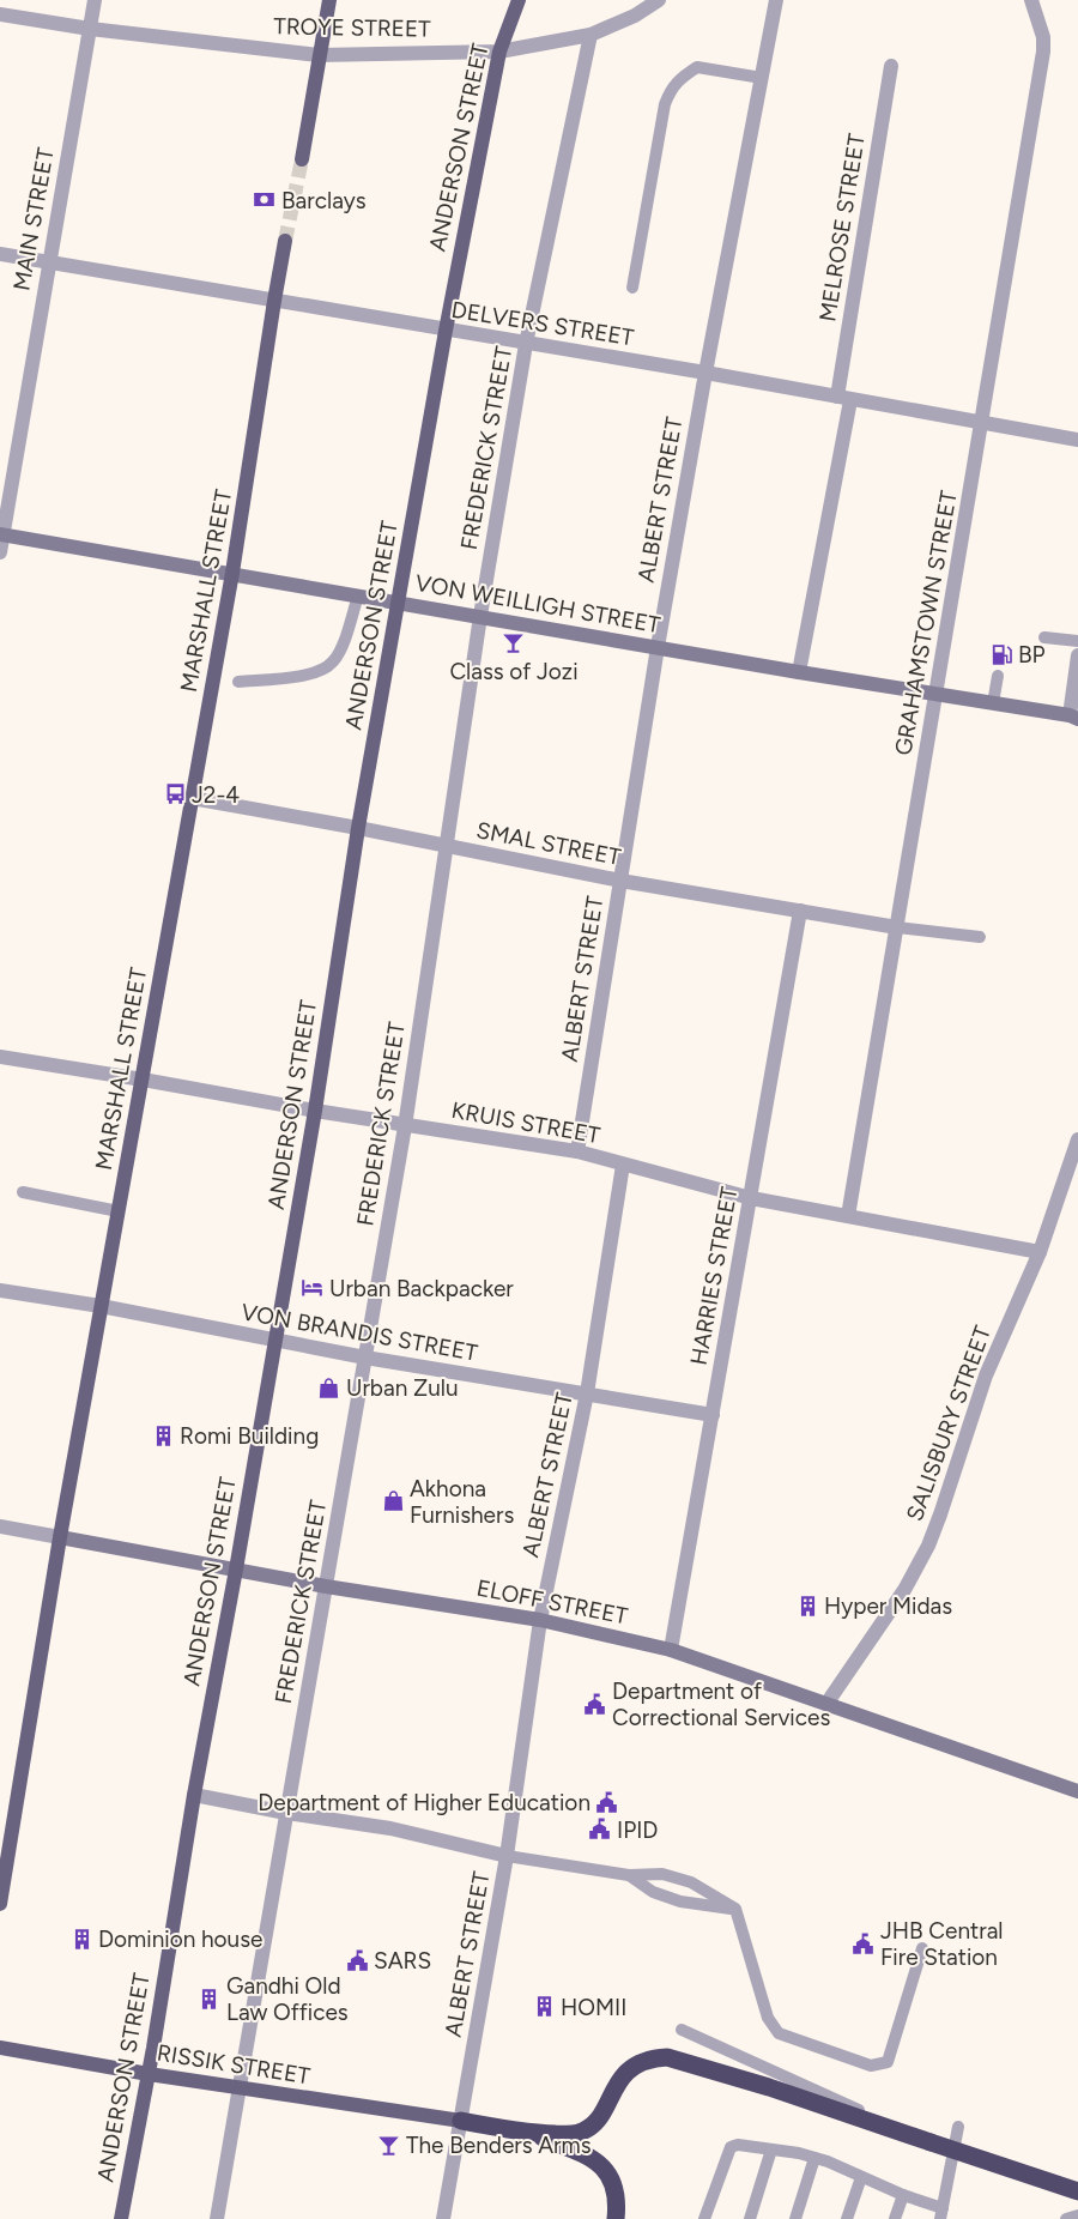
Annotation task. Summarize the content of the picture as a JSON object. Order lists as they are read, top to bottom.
{
  "streets": {
    "main road": [
      "ANDERSON STREET",
      "MARSHALL STREET",
      "VON WEILLIGH STREET",
      "ELOFF STREET",
      "RISSIK STREET"
    ],
    "street": [
      "TROYE STREET",
      "MAIN STREET",
      "MELROSE STREET",
      "DELVERS STREET",
      "FREDERICK STREET",
      "ALBERT STREET",
      "GRAHAMSTOWN STREET",
      "SMAL STREET",
      "KRUIS STREET",
      "HARRIES STREET",
      "VON BRANDIS STREET",
      "SALISBURY STREET"
    ]
  },
  "crossings": [
    ["TROYE STREET", "ANDERSON STREET"],
    ["TROYE STREET", "MAIN STREET"],
    ["TROYE STREET", "FREDERICK STREET"],
    ["ANDERSON STREET", "DELVERS STREET"],
    ["ANDERSON STREET", "VON WEILLIGH STREET"],
    ["ANDERSON STREET", "SMAL STREET"],
    ["ANDERSON STREET", "KRUIS STREET"],
    ["ANDERSON STREET", "VON BRANDIS STREET"],
    ["ANDERSON STREET", "ELOFF STREET"],
    ["ANDERSON STREET", "RISSIK STREET"],
    ["MAIN STREET", "DELVERS STREET"],
    ["MAIN STREET", "VON WEILLIGH STREET"],
    ["MELROSE STREET", "DELVERS STREET"],
    ["MELROSE STREET", "VON WEILLIGH STREET"],
    ["DELVERS STREET", "FREDERICK STREET"],
    ["DELVERS STREET", "ALBERT STREET"],
    ["DELVERS STREET", "MARSHALL STREET"],
    ["DELVERS STREET", "GRAHAMSTOWN STREET"],
    ["FREDERICK STREET", "VON WEILLIGH STREET"],
    ["FREDERICK STREET", "SMAL STREET"],
    ["FREDERICK STREET", "KRUIS STREET"],
    ["FREDERICK STREET", "VON BRANDIS STREET"],
    ["FREDERICK STREET", "ELOFF STREET"],
    ["FREDERICK STREET", "RISSIK STREET"],
    ["ALBERT STREET", "VON WEILLIGH STREET"],
    ["ALBERT STREET", "SMAL STREET"],
    ["ALBERT STREET", "KRUIS STREET"],
    ["ALBERT STREET", "VON BRANDIS STREET"],
    ["ALBERT STREET", "ELOFF STREET"],
    ["ALBERT STREET", "RISSIK STREET"],
    ["MARSHALL STREET", "VON WEILLIGH STREET"],
    ["MARSHALL STREET", "SMAL STREET"],
    ["MARSHALL STREET", "KRUIS STREET"],
    ["MARSHALL STREET", "VON BRANDIS STREET"],
    ["MARSHALL STREET", "ELOFF STREET"],
    ["VON WEILLIGH STREET", "GRAHAMSTOWN STREET"],
    ["GRAHAMSTOWN STREET", "SMAL STREET"],
    ["GRAHAMSTOWN STREET", "KRUIS STREET"],
    ["SMAL STREET", "HARRIES STREET"],
    ["KRUIS STREET", "HARRIES STREET"],
    ["KRUIS STREET", "SALISBURY STREET"],
    ["HARRIES STREET", "VON BRANDIS STREET"],
    ["HARRIES STREET", "ELOFF STREET"],
    ["SALISBURY STREET", "ELOFF STREET"]
  ],
  "places": {
    "bank": ["Barclays"],
    "bar": ["Class of Jozi", "The Benders Arms"],
    "fuel station": ["BP"],
    "bus stop": ["J2-4"],
    "hotel": ["Urban Backpacker"],
    "shop": ["Urban Zulu", "Akhona Furnishers"],
    "building": [
      "Romi Building",
      "Hyper Midas",
      "Dominion house",
      "Gandhi Old Law Offices",
      "HOMII"
    ],
    "public building": [
      "Department of Correctional Services",
      "Department of Higher Education",
      "IPID",
      "JHB Central Fire Station",
      "SARS"
    ]
  }
}
